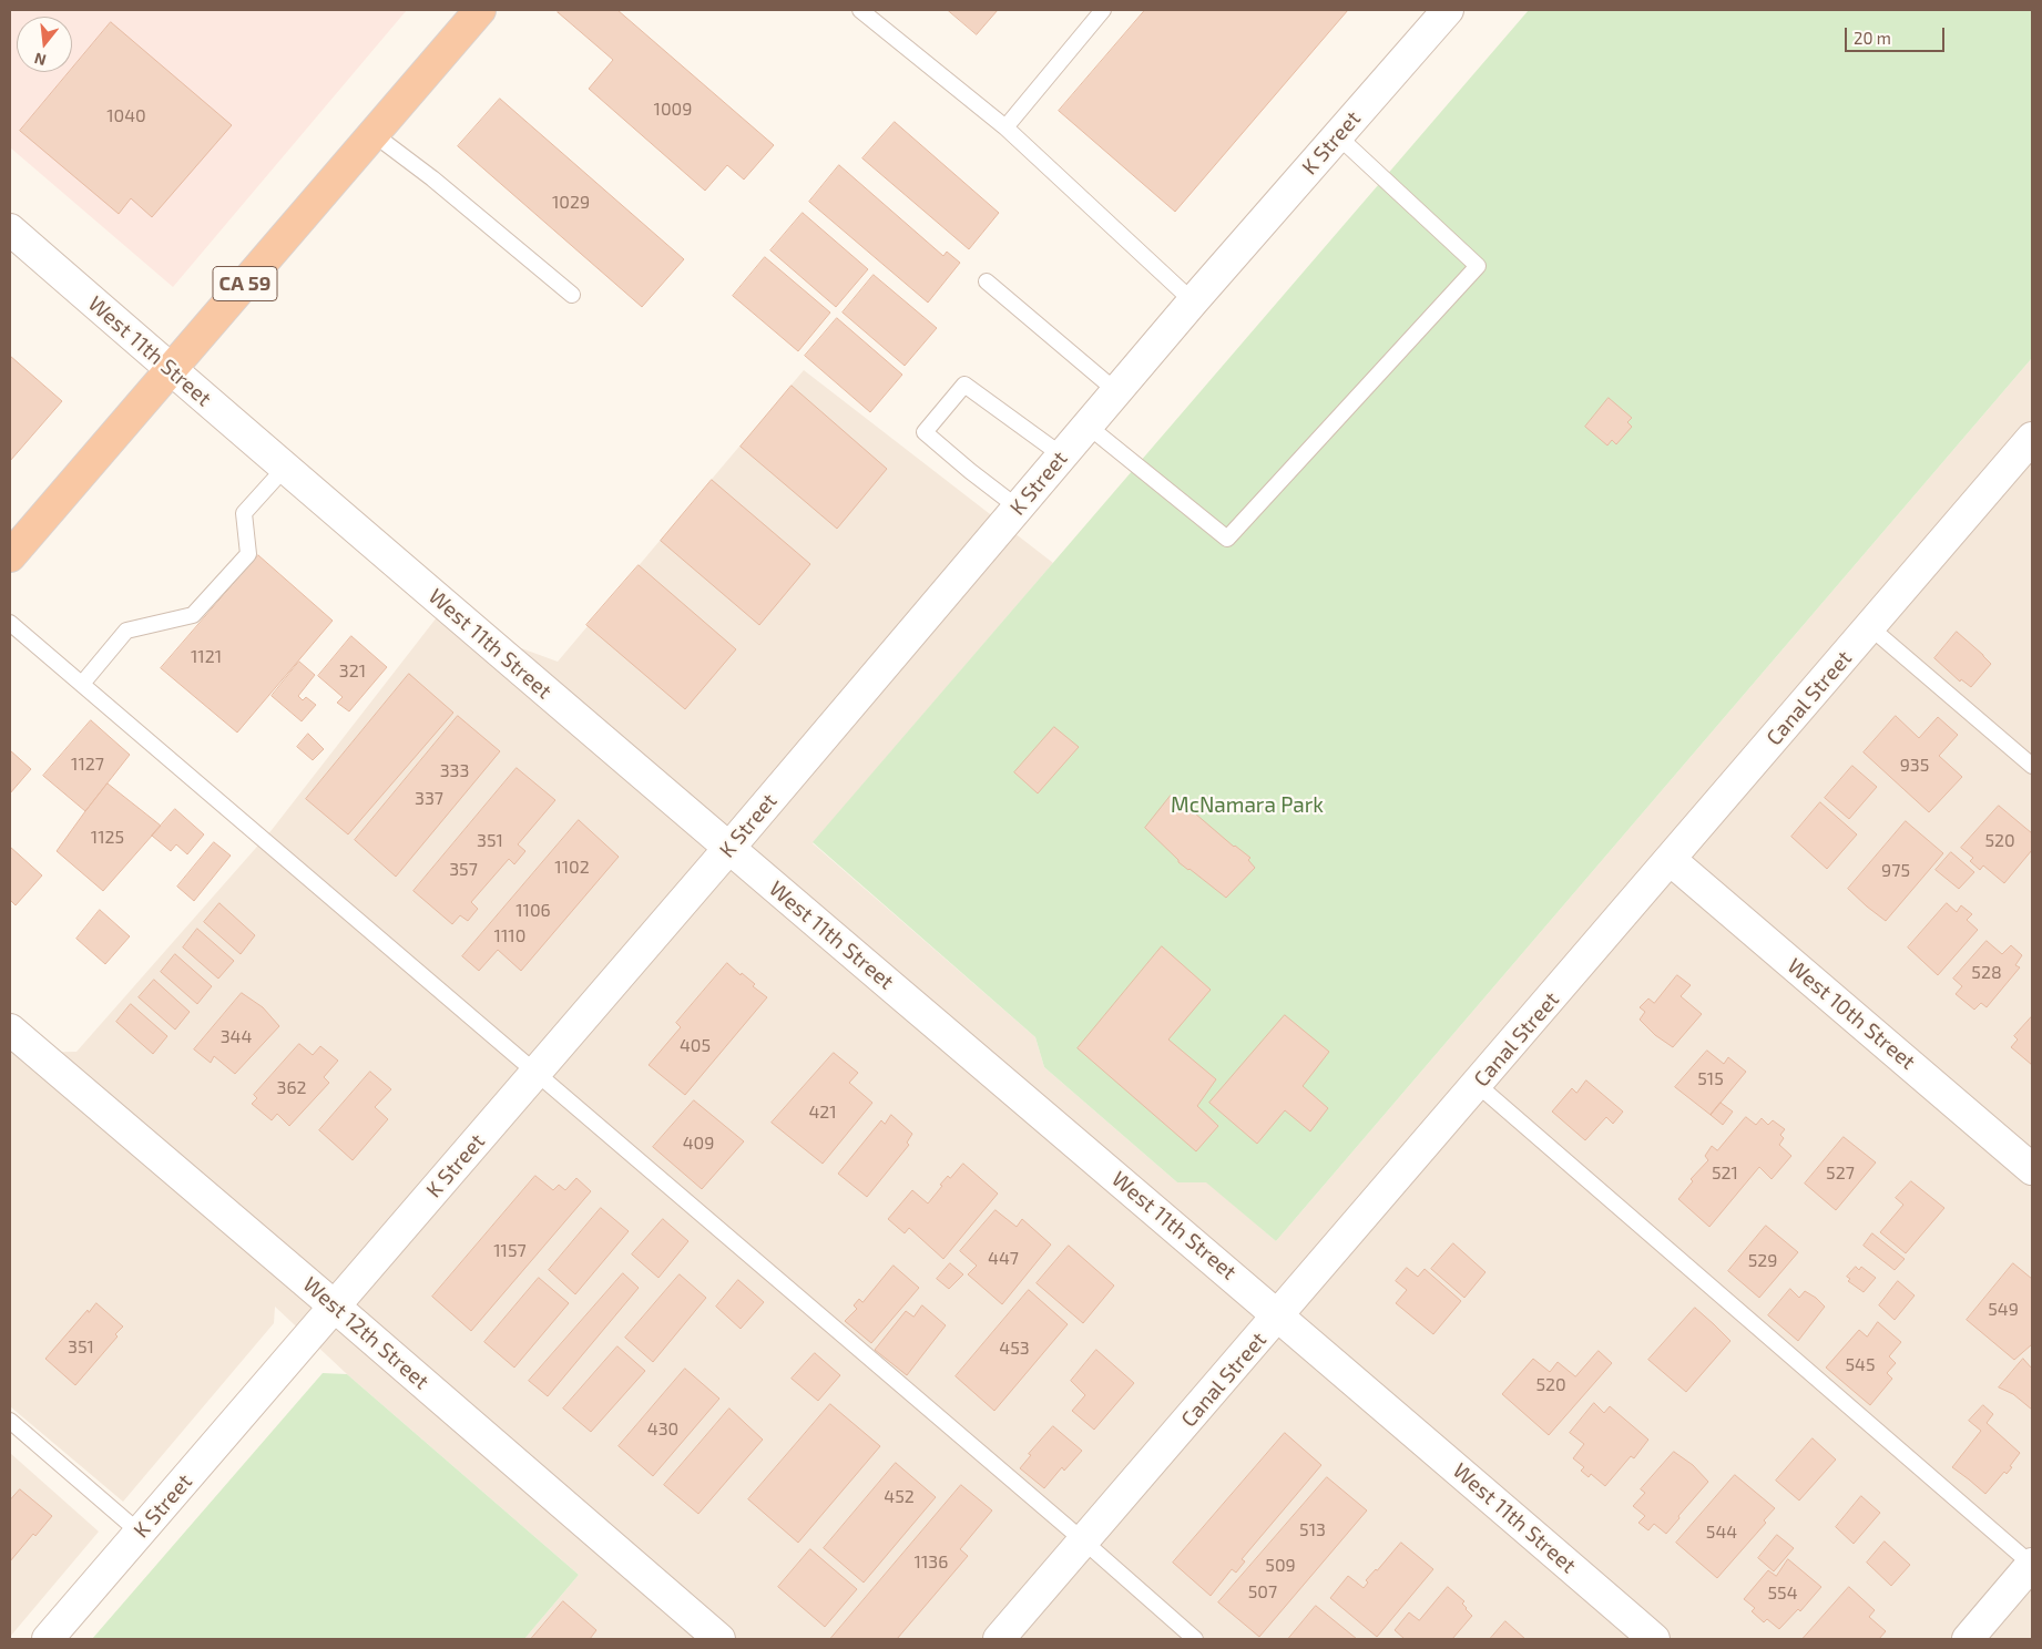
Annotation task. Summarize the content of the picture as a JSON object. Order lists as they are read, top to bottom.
{
  "streets": {
    "highway": ["CA 59"],
    "street": [
      "K Street",
      "West 11th Street",
      "Canal Street",
      "West 10th Street",
      "West 12th Street"
    ]
  },
  "crossings": [
    ["K Street", "West 11th Street"],
    ["K Street", "West 12th Street"],
    ["CA 59", "West 11th Street"],
    ["West 11th Street", "Canal Street"],
    ["Canal Street", "West 10th Street"]
  ],
  "parks": ["McNamara Park"],
  "house_numbers": [
    "1009",
    "1040",
    "1029",
    "1121",
    "321",
    "1127",
    "935",
    "333",
    "337",
    "1125",
    "351",
    "520",
    "1102",
    "357",
    "975",
    "1106",
    "1110",
    "528",
    "344",
    "405",
    "515",
    "362",
    "421",
    "409",
    "521",
    "527",
    "1157",
    "447",
    "529",
    "549",
    "351",
    "453",
    "545",
    "520",
    "430",
    "452",
    "513",
    "544",
    "1136",
    "509",
    "507",
    "554"
  ],
  "scale_bar": "20 m",
  "north": "bottom"
}
